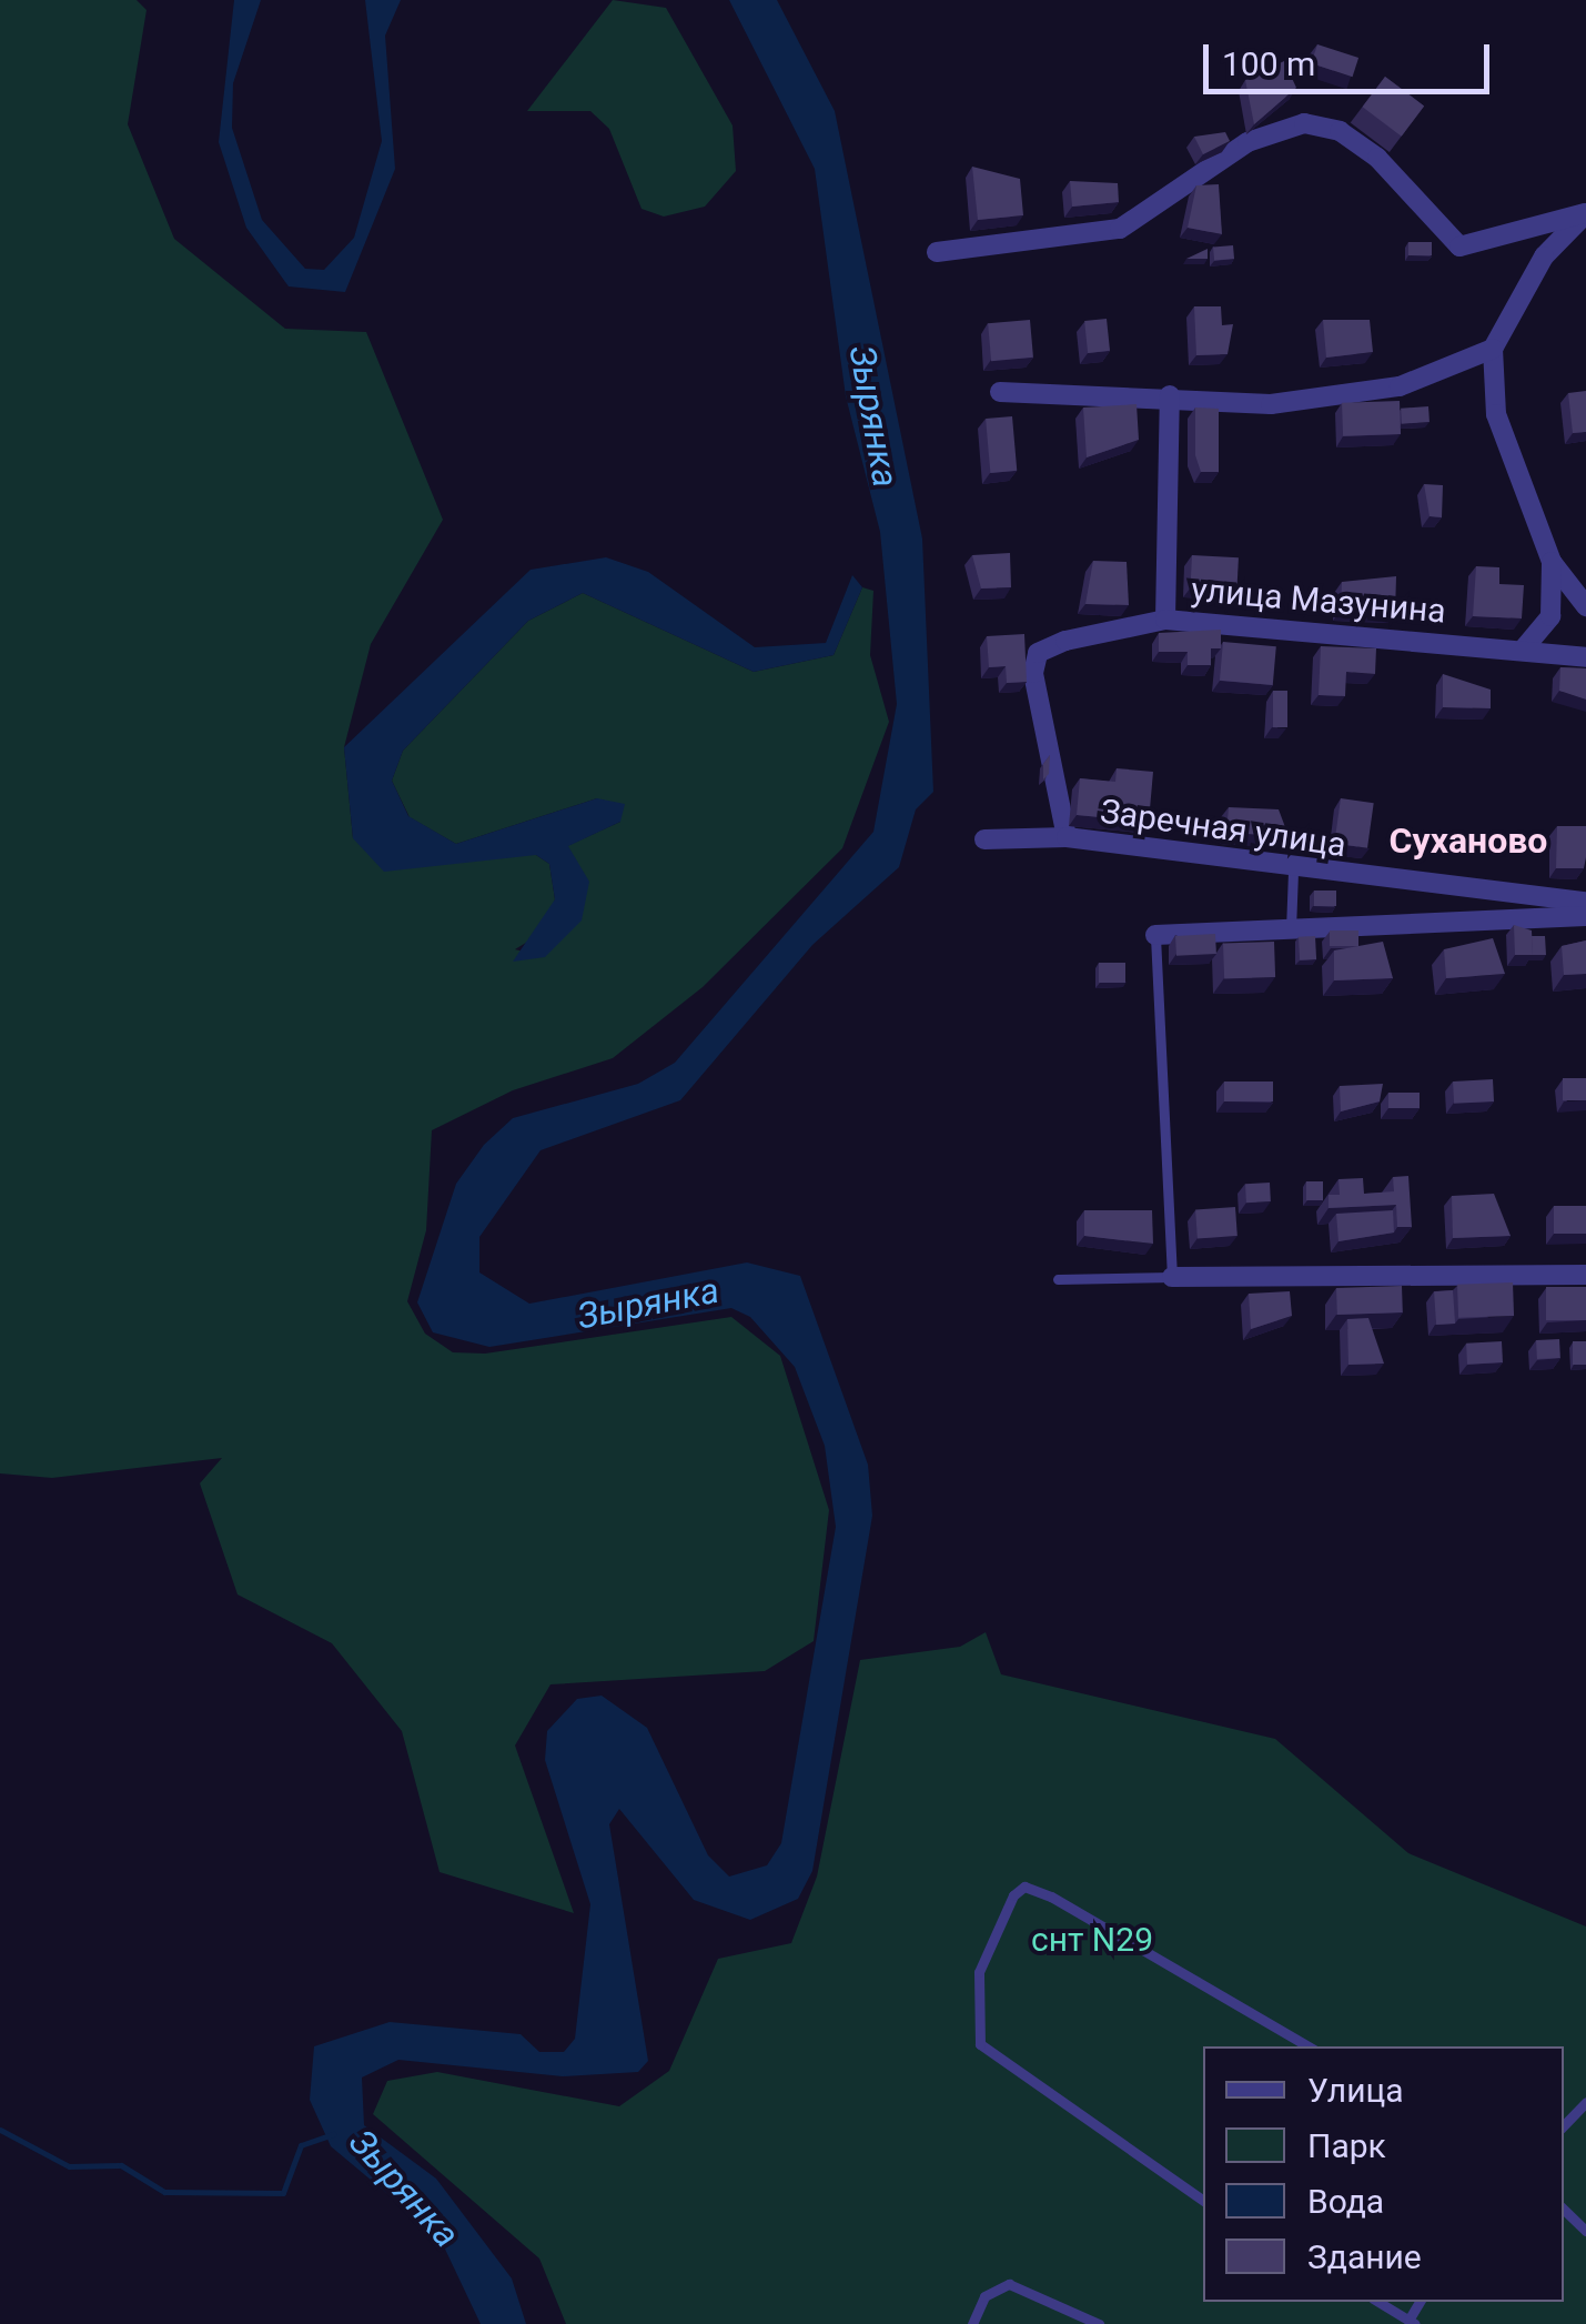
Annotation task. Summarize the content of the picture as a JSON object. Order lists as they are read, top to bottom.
{
  "streets": {
    "street": ["улица Мазунина", "Заречная улица"]
  },
  "crossings": [
    ["улица Мазунина", "Заречная улица"]
  ],
  "districts": ["Суханово"],
  "water": ["Зырянка"],
  "parks": ["снт N29"],
  "legend": [
    "Улица",
    "Парк",
    "Вода",
    "Здание"
  ],
  "scale_bar": "100 m"
}
